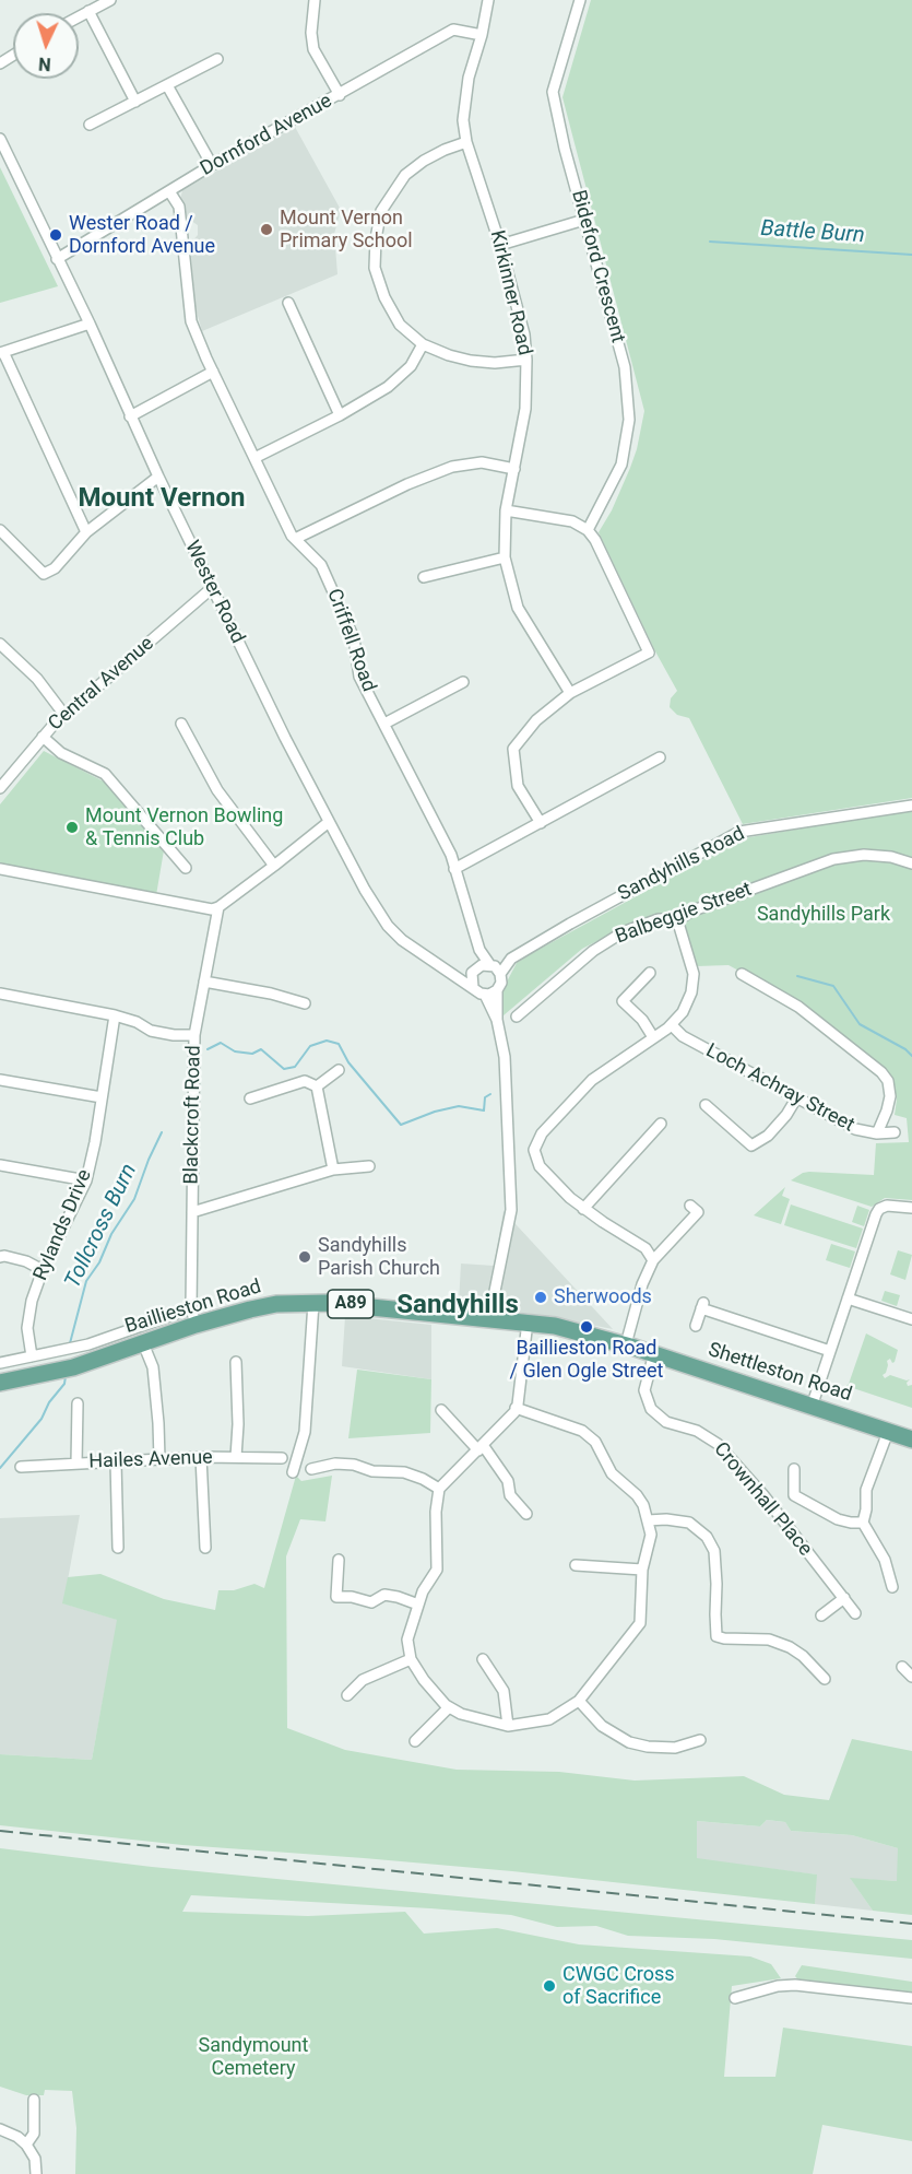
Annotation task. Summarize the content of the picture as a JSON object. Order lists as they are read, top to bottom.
{
  "streets": {
    "main road": ["A89", "Baillieston Road", "Shettleston Road"],
    "street": [
      "Dornford Avenue",
      "Bideford Crescent",
      "Kirkinner Road",
      "Wester Road",
      "Criffell Road",
      "Central Avenue",
      "Sandyhills Road",
      "Balbeggie Street",
      "Loch Achray Street",
      "Blackcroft Road",
      "Rylands Drive",
      "Hailes Avenue",
      "Crownhall Place"
    ]
  },
  "crossings": [
    ["Dornford Avenue", "Kirkinner Road"],
    ["Dornford Avenue", "Wester Road"],
    ["Dornford Avenue", "Criffell Road"],
    ["Wester Road", "Criffell Road"],
    ["Wester Road", "Central Avenue"],
    ["Wester Road", "Sandyhills Road"],
    ["Criffell Road", "Sandyhills Road"],
    ["Sandyhills Road", "Baillieston Road"],
    ["Blackcroft Road", "Baillieston Road"],
    ["Baillieston Road", "Shettleston Road"],
    ["Shettleston Road", "Crownhall Place"]
  ],
  "districts": ["Mount Vernon", "Sandyhills"],
  "water": ["Battle Burn", "Tollcross Burn"],
  "parks": ["Sandyhills Park", "Sandymount Cemetery"],
  "places": [
    "Mount Vernon Primary School",
    "Wester Road / Dornford Avenue",
    "Mount Vernon Bowling & Tennis Club",
    "Sandyhills Parish Church",
    "Sherwoods",
    "Baillieston Road / Glen Ogle Street",
    "CWGC Cross of Sacrifice"
  ],
  "north": "bottom"
}
